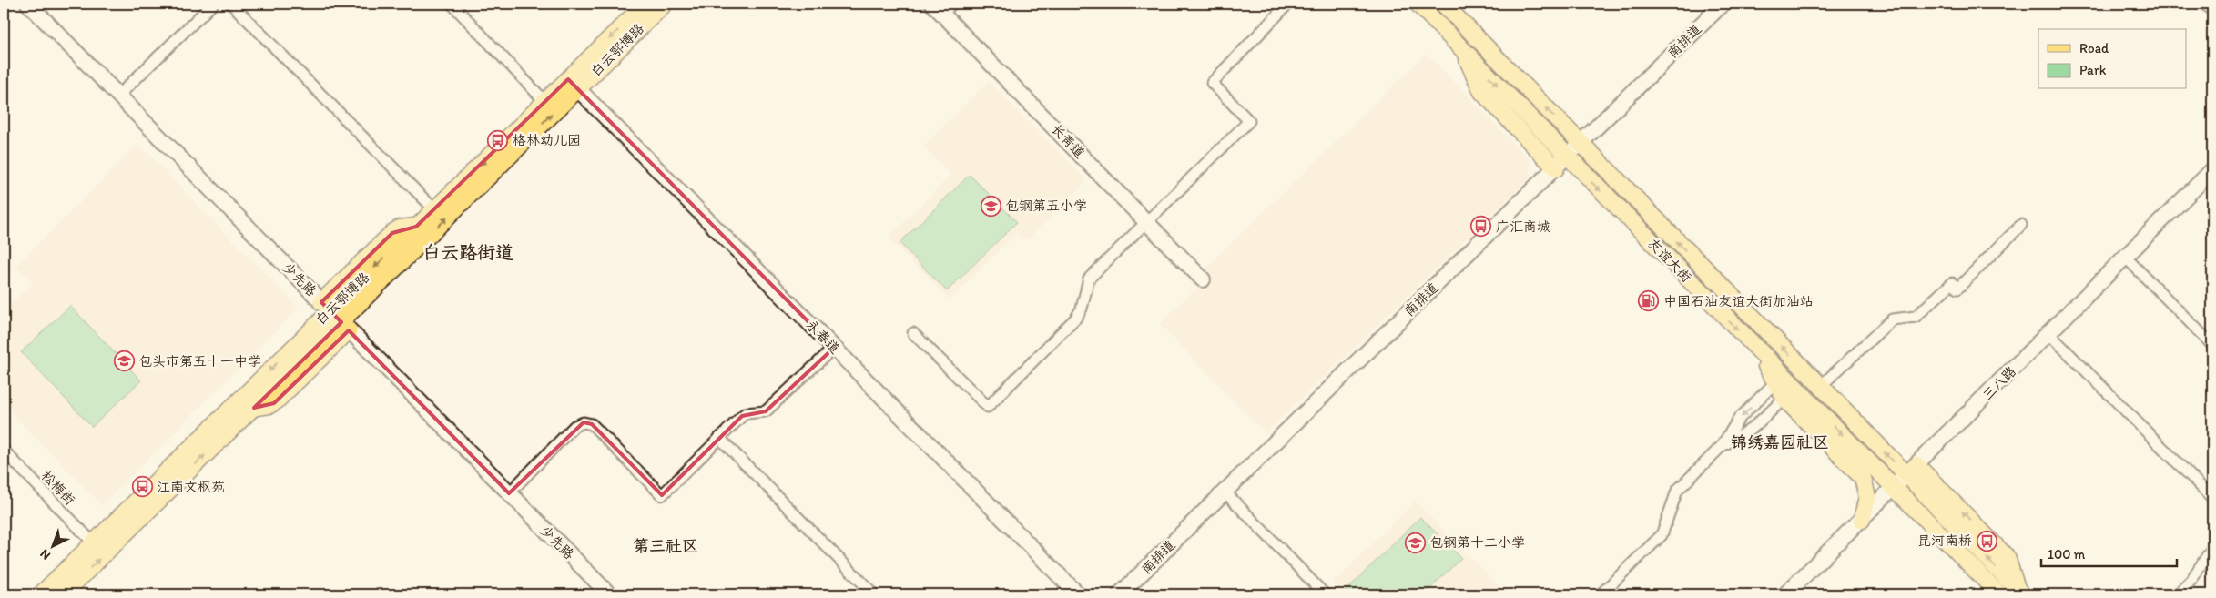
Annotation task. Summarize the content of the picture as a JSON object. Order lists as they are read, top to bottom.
{
  "streets": {
    "main road": ["白云鄂博路", "友谊大街"],
    "street": [
      "南排道",
      "长青道",
      "少先路",
      "永春道",
      "三八路",
      "松梅街"
    ]
  },
  "crossings": [
    ["南排道", "友谊大街"],
    ["白云鄂博路", "少先路"],
    ["白云鄂博路", "永春道"],
    ["白云鄂博路", "松梅街"],
    ["友谊大街", "三八路"]
  ],
  "districts": ["白云路街道", "锦绣嘉园社区", "第三社区"],
  "places": {
    "bus stop": [
      "格林幼儿园",
      "广汇商城",
      "江南文枢苑",
      "昆河南桥"
    ],
    "school or university": ["包钢第五小学", "包头市第五十一中学", "包钢第十二小学"],
    "fuel station": ["中国石油友谊大街加油站"]
  },
  "legend": ["Road", "Park"],
  "scale_bar": "100 m",
  "north": "bottom left"
}
